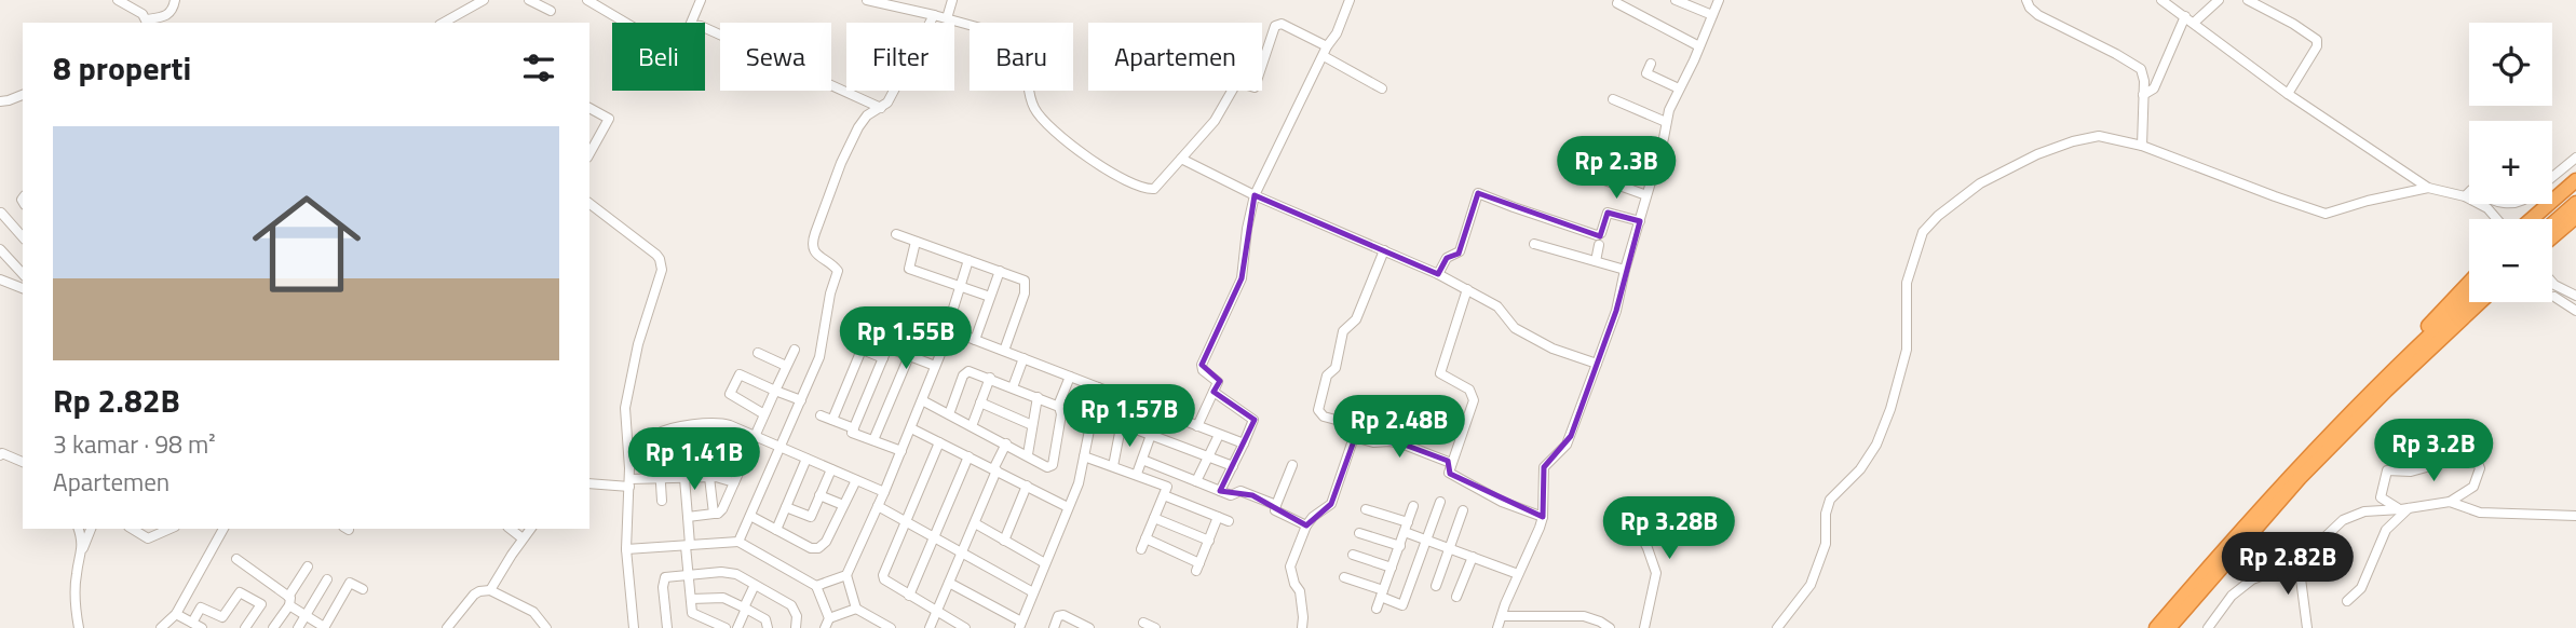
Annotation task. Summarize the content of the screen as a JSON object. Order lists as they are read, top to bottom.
{
  "page": {
    "map_buttons": ["+", "−"],
    "chip": [
      "Beli",
      "Sewa",
      "Filter",
      "Baru",
      "Apartemen"
    ],
    "heading": "8 properti",
    "list": [
      {
        "name": "Rp 2.82B",
        "note": "3 kamar · 98 m² · Apartemen"
      }
    ],
    "price": [
      "Rp 2.3B",
      "Rp 1.55B",
      "Rp 1.57B",
      "Rp 2.48B",
      "Rp 3.2B",
      "Rp 1.41B",
      "Rp 3.28B",
      "Rp 2.82B"
    ]
  }
}
